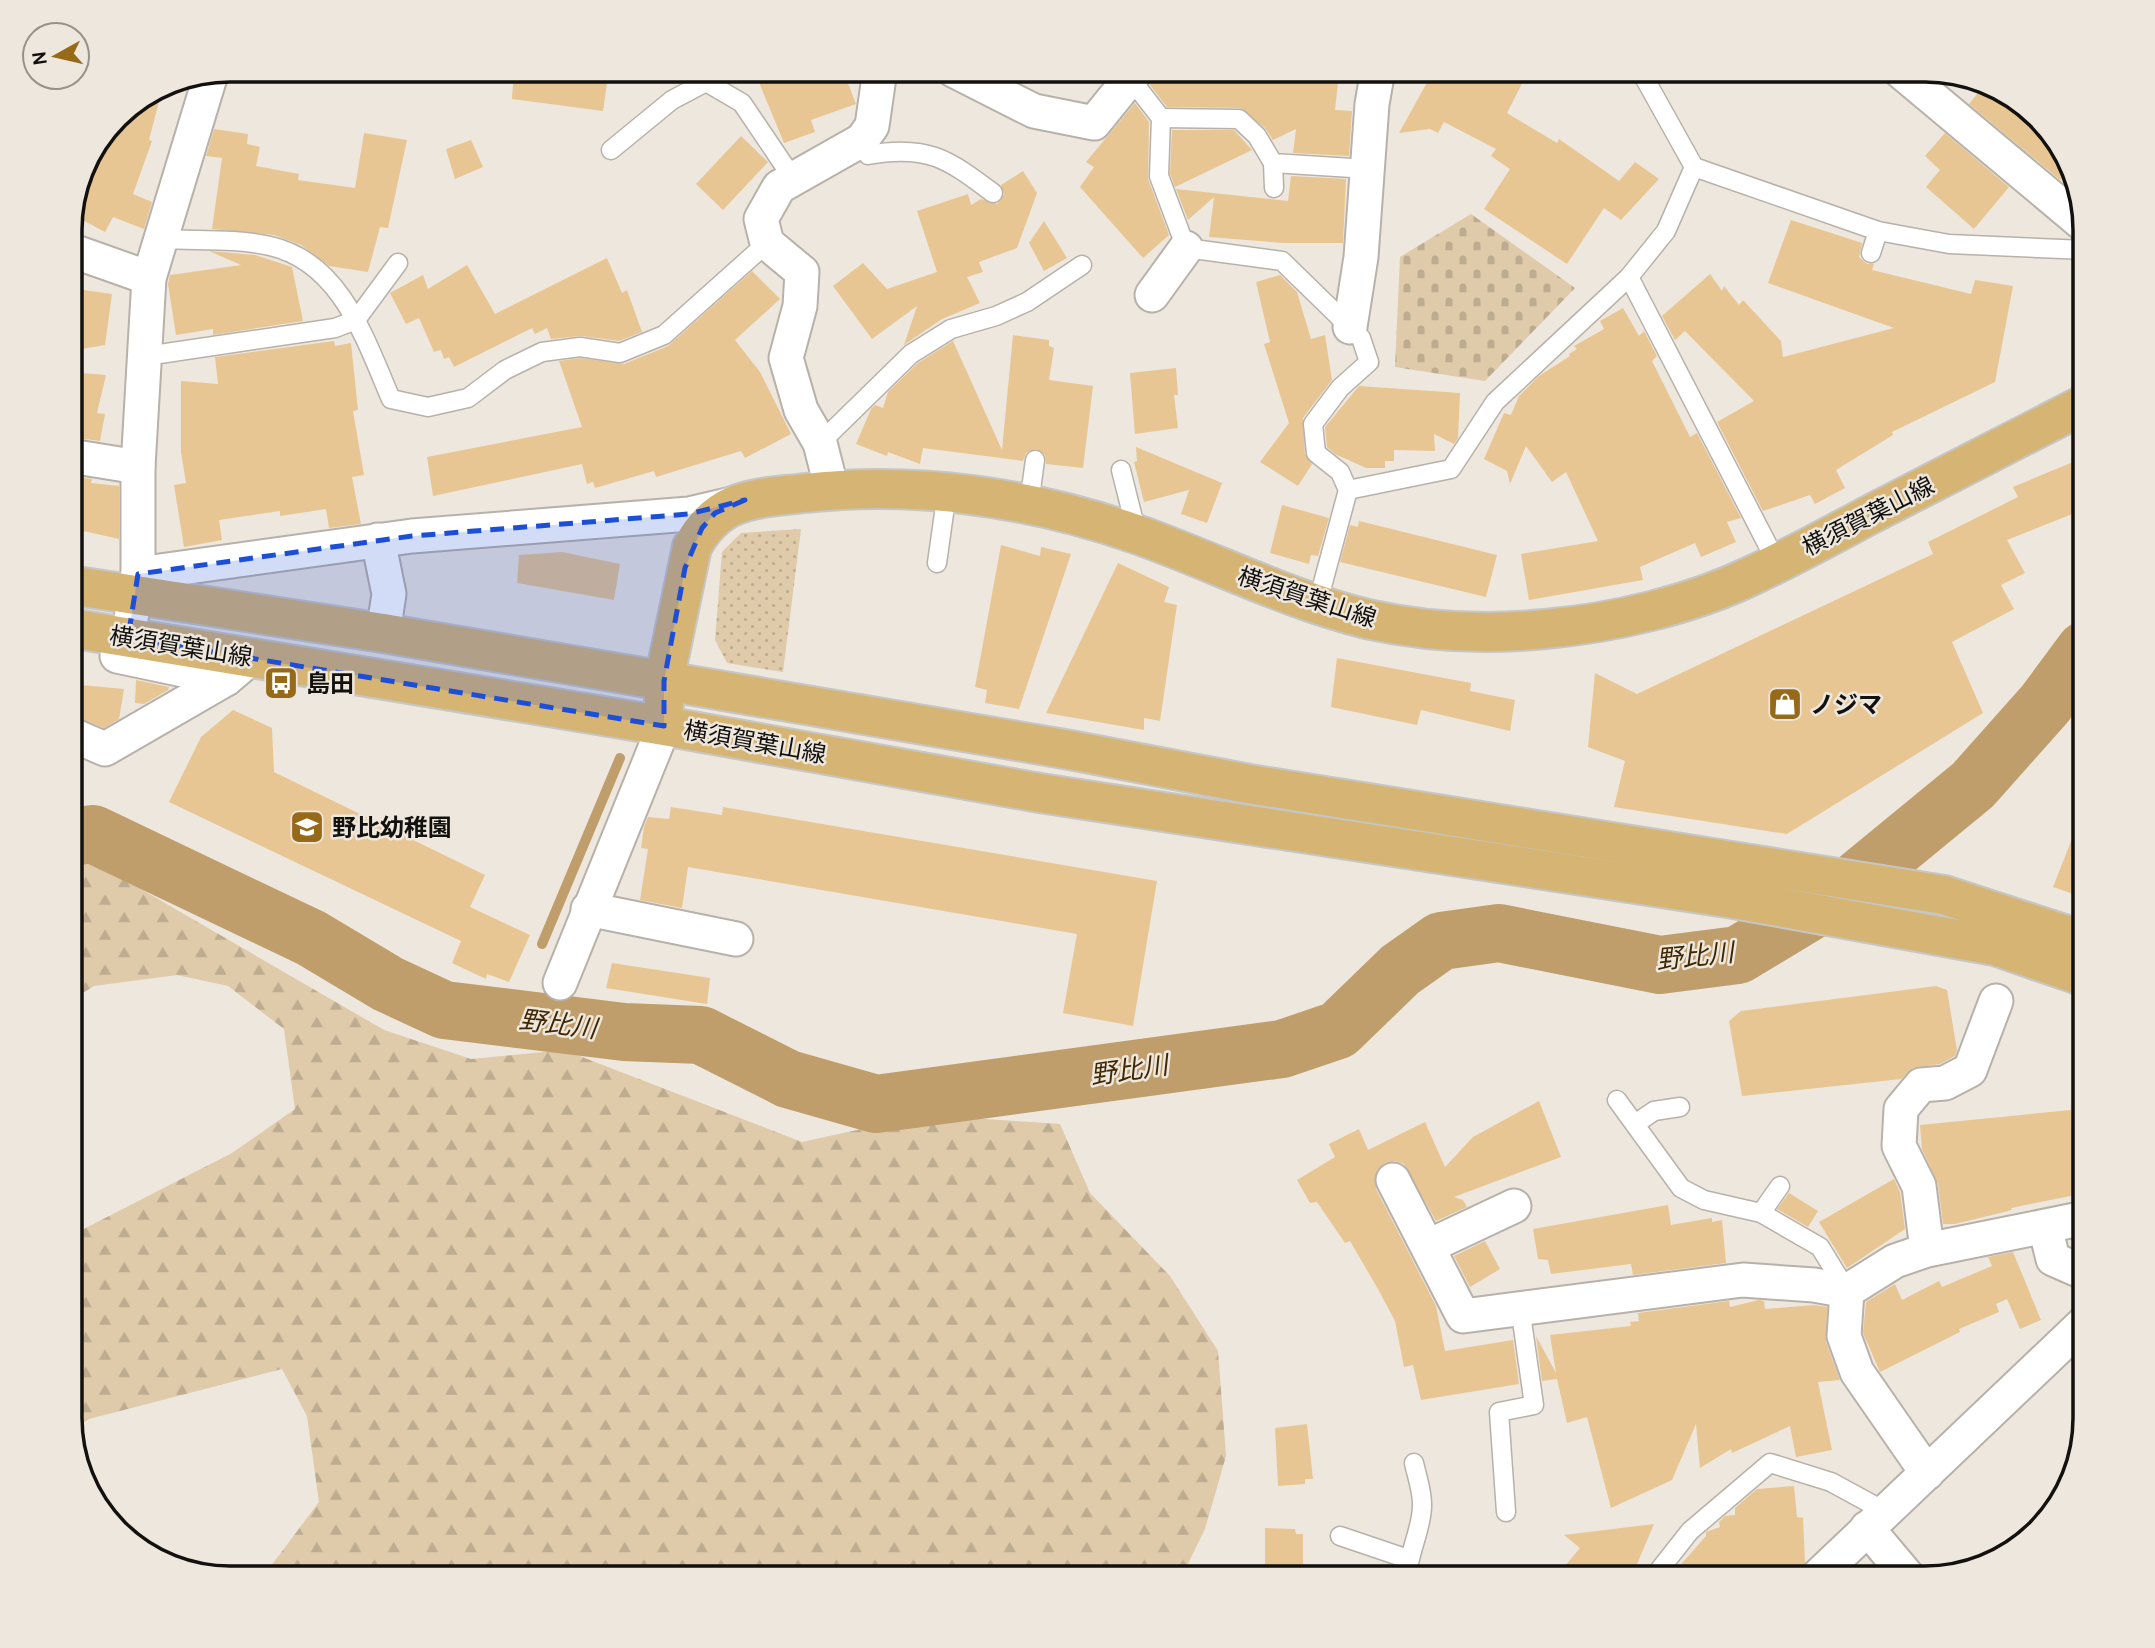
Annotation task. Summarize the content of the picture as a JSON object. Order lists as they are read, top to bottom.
{
  "streets": {
    "main road": ["横須賀葉山線"]
  },
  "water": ["野比川"],
  "places": {
    "bus stop": ["島田"],
    "shop": ["ノジマ"],
    "school or university": ["野比幼稚園"]
  },
  "north": "left"
}
